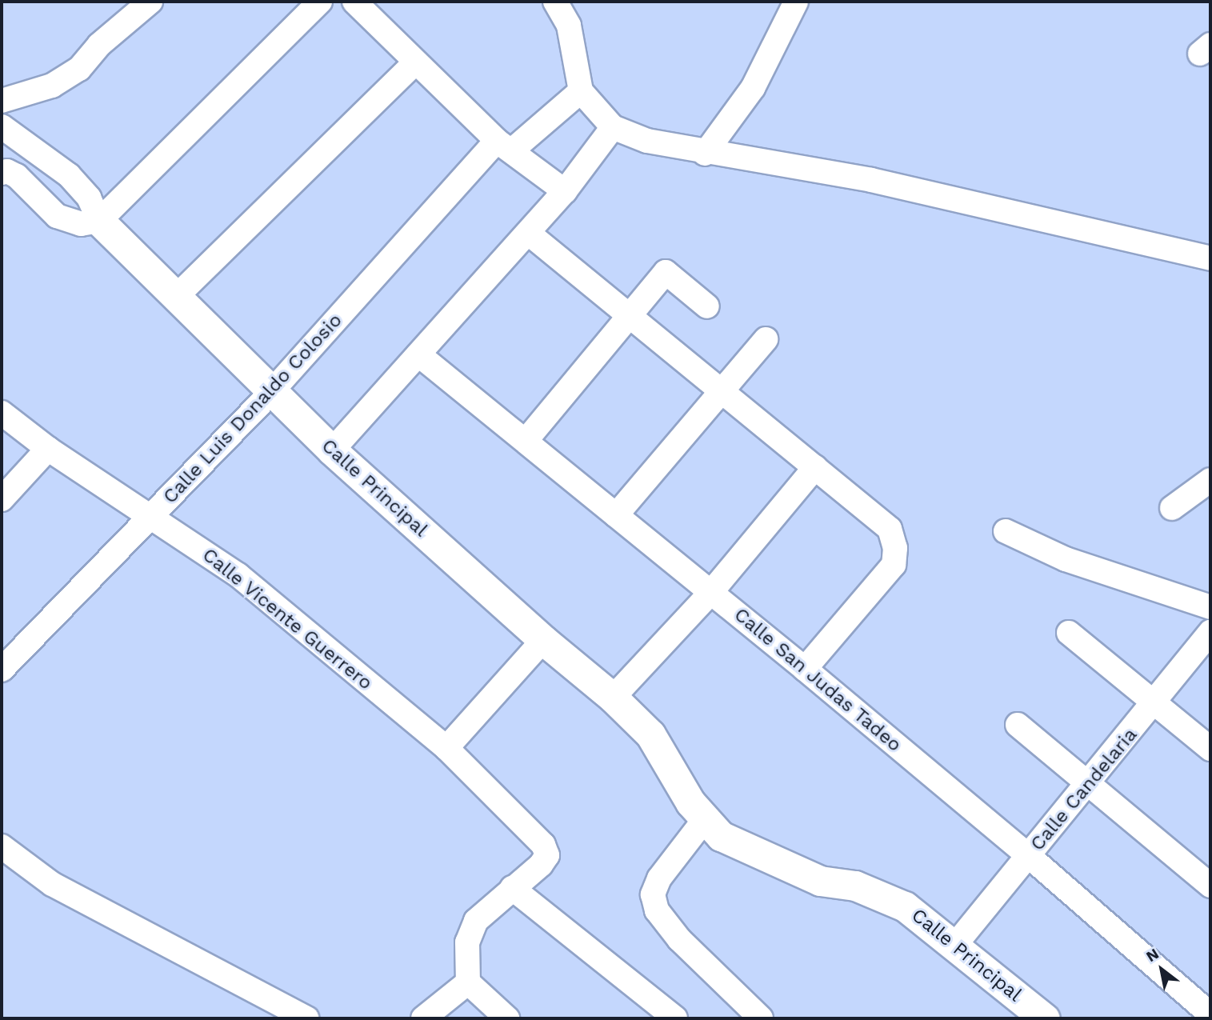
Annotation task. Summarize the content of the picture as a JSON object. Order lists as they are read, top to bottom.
{
  "streets": {
    "street": [
      "Calle Luis Donaldo Colosio",
      "Calle Principal",
      "Calle Vicente Guerrero",
      "Calle San Judas Tadeo",
      "Calle Candelaria"
    ]
  },
  "crossings": [
    ["Calle Luis Donaldo Colosio", "Calle Principal"],
    ["Calle Luis Donaldo Colosio", "Calle Vicente Guerrero"],
    ["Calle Principal", "Calle Candelaria"],
    ["Calle San Judas Tadeo", "Calle Candelaria"]
  ],
  "north": "top left"
}
